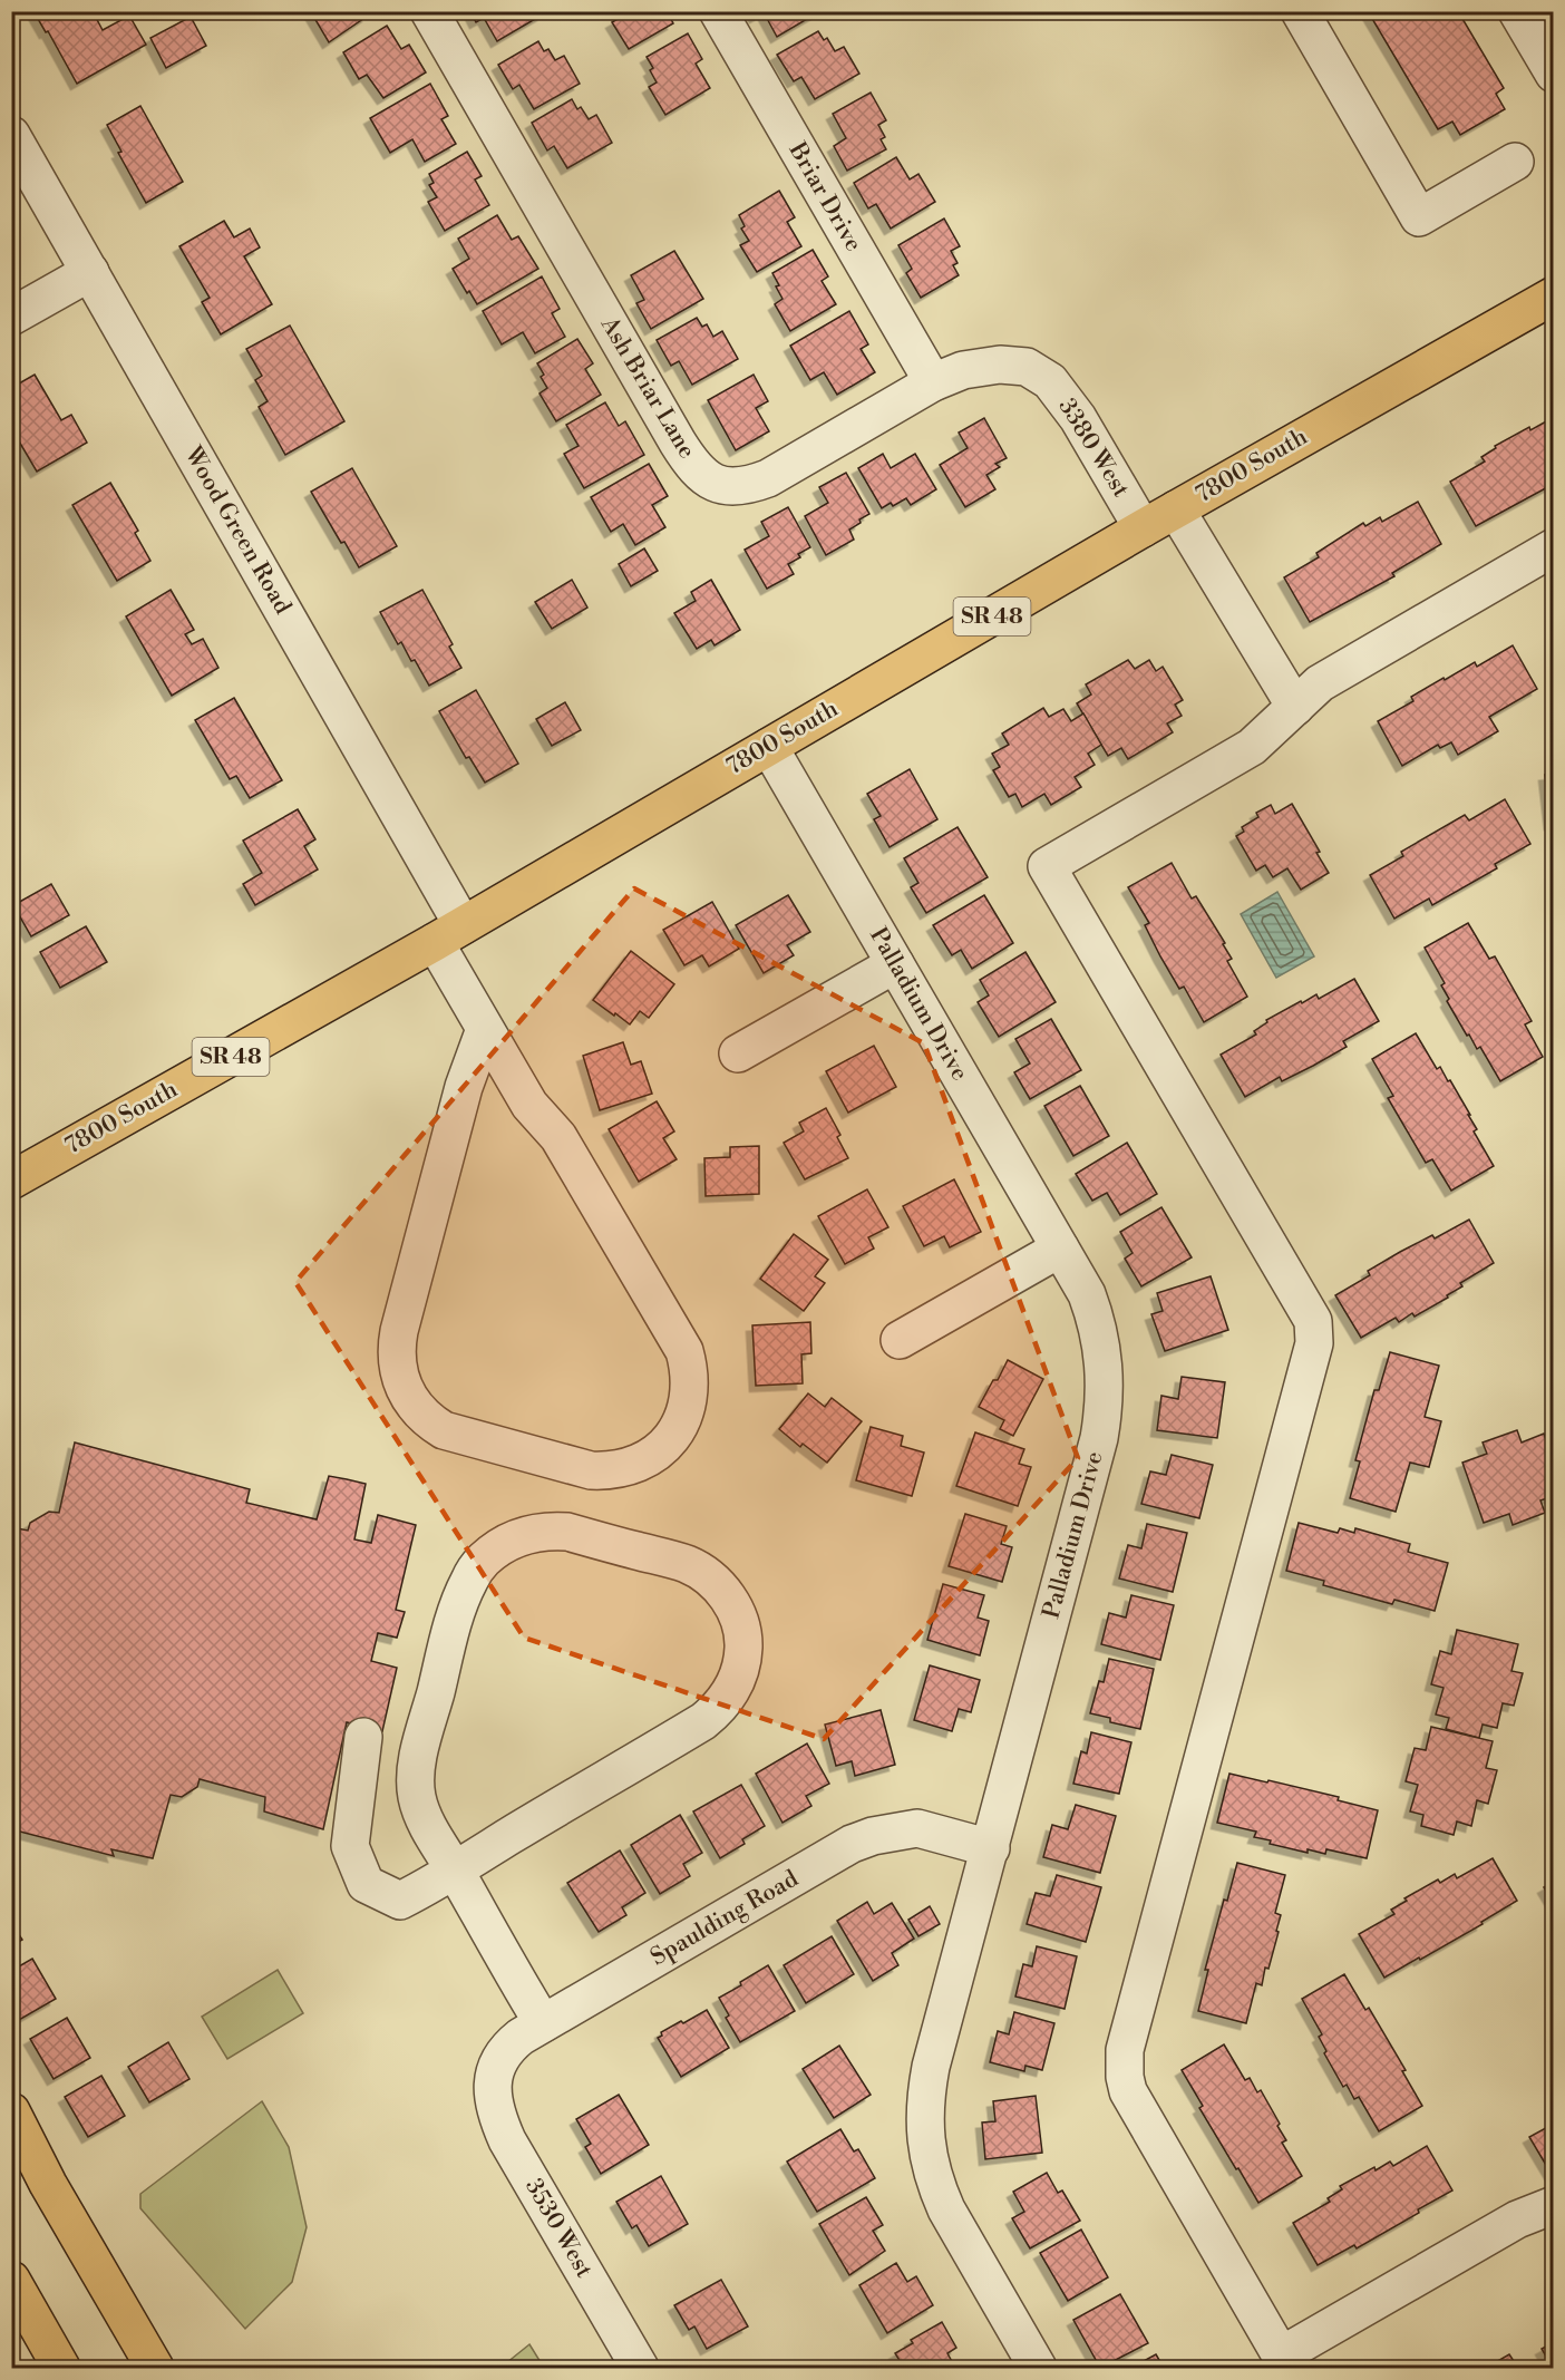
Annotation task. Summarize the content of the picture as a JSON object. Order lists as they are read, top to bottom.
{
  "streets": {
    "main road": ["7800 South", "SR 48"],
    "street": [
      "Briar Drive",
      "Ash Briar Lane",
      "3380 West",
      "Wood Green Road",
      "Palladium Drive",
      "Spaulding Road",
      "3530 West"
    ]
  },
  "crossings": [
    ["Briar Drive", "Ash Briar Lane"],
    ["Ash Briar Lane", "3380 West"],
    ["3380 West", "7800 South"],
    ["7800 South", "Wood Green Road"],
    ["7800 South", "Palladium Drive"],
    ["Palladium Drive", "Spaulding Road"],
    ["Spaulding Road", "3530 West"]
  ]
}
